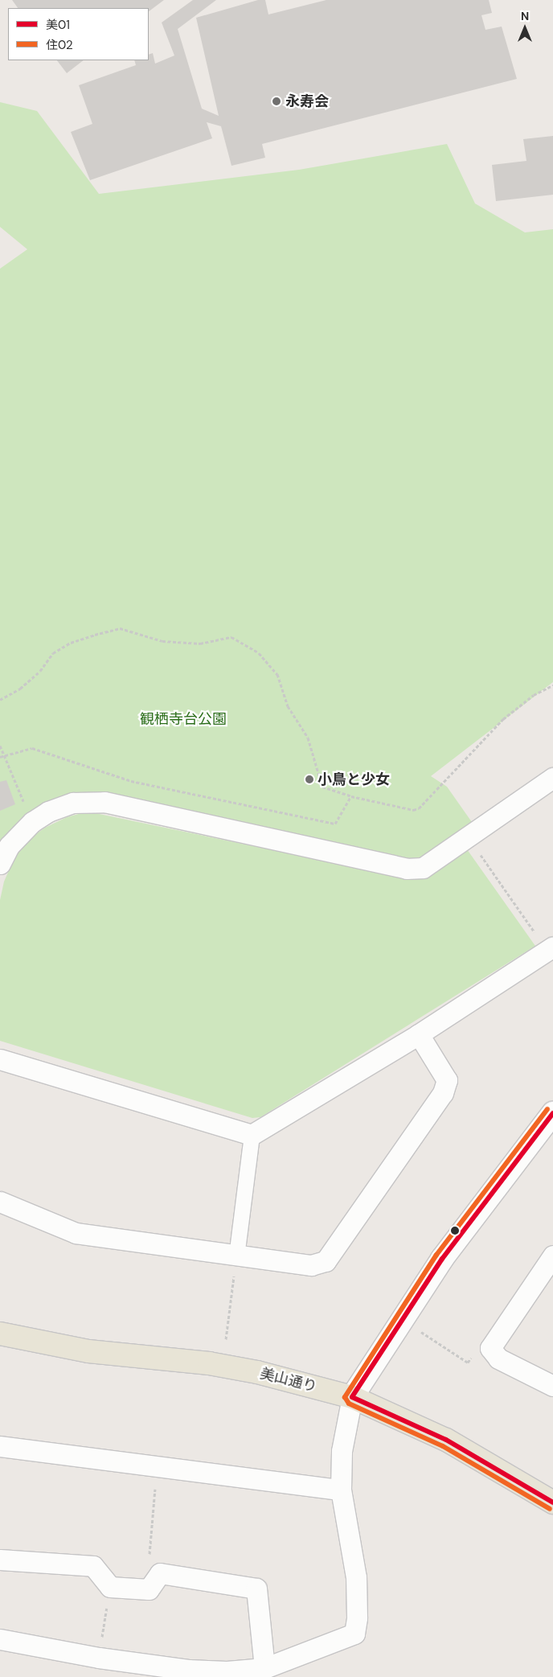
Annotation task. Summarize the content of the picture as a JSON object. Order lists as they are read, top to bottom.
{
  "streets": {
    "main road": ["美山通り"]
  },
  "parks": ["観栖寺台公園"],
  "places": ["永寿会", "小鳥と少女"],
  "lines": ["transit line 住02", "transit line 美01"],
  "legend": ["美01", "住02"],
  "north": "top"
}
